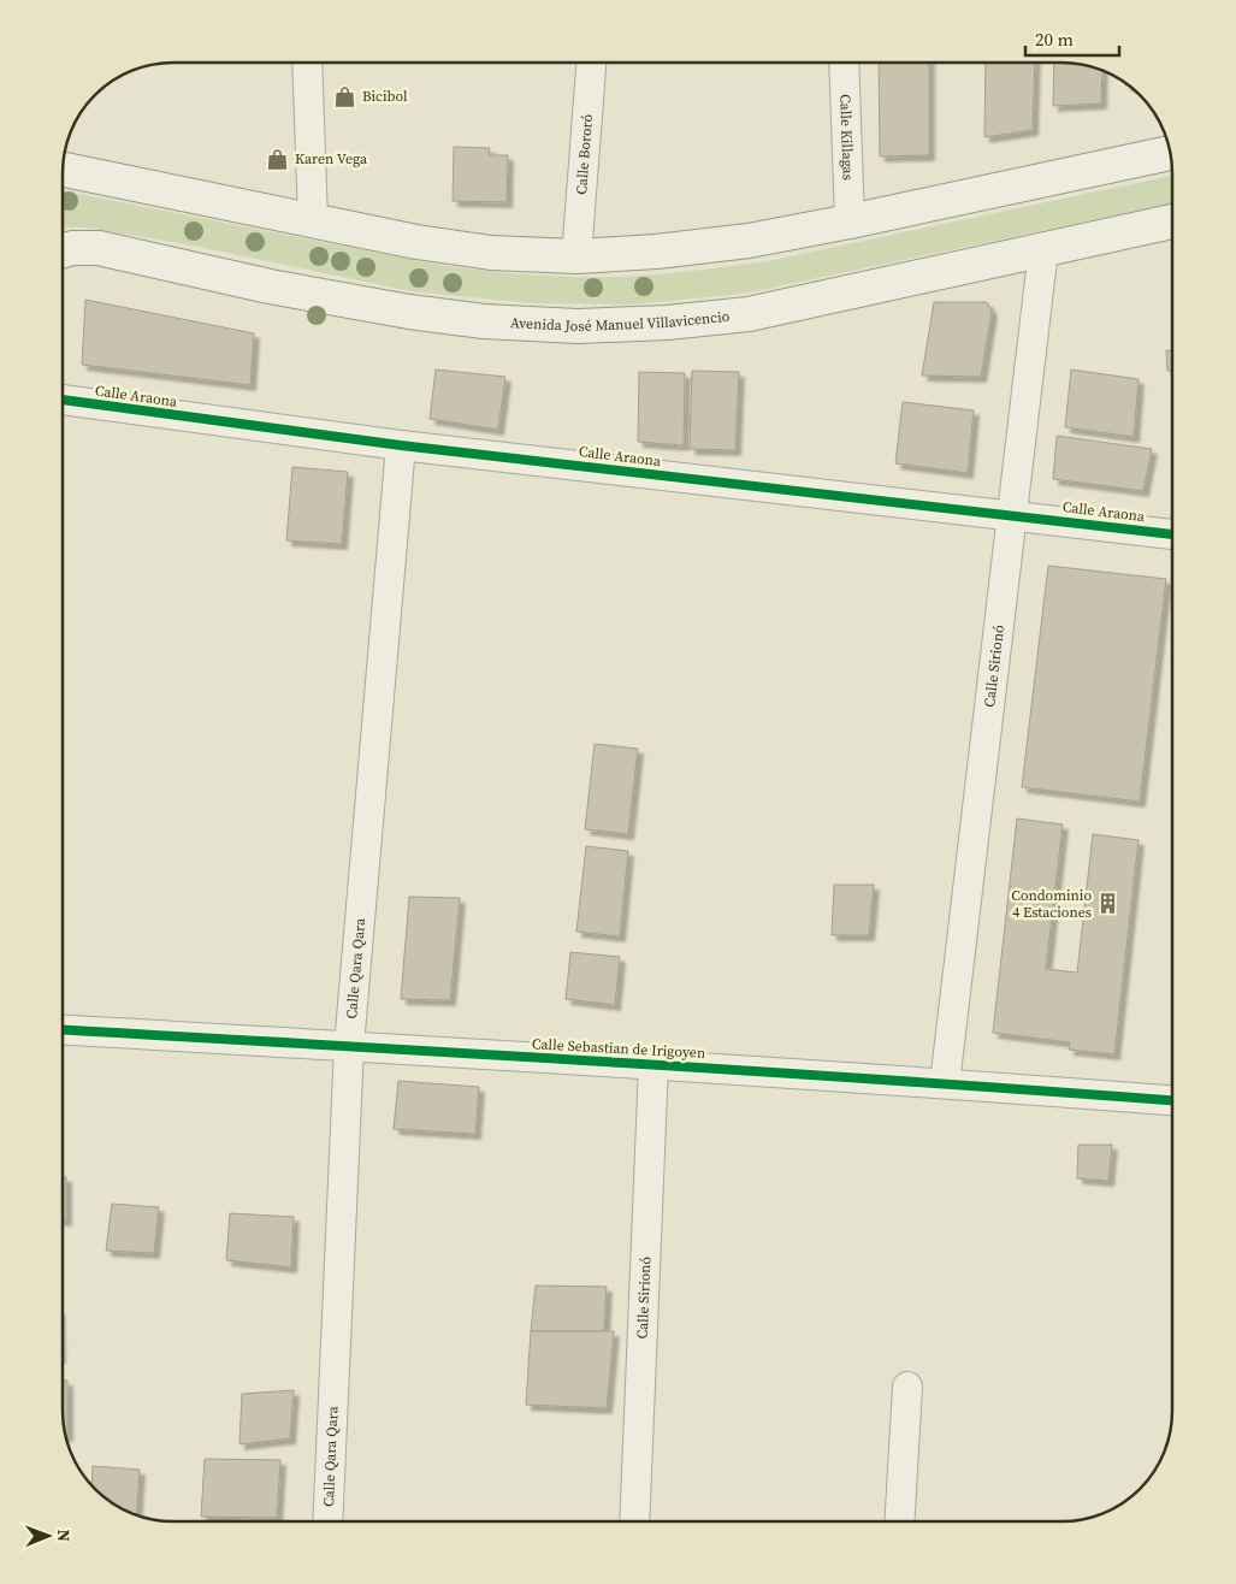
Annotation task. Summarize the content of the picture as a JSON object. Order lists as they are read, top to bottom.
{
  "streets": {
    "main road": ["Avenida José Manuel Villavicencio"],
    "street": [
      "Calle Killagas",
      "Calle Bororó",
      "Calle Araona",
      "Calle Sirionó",
      "Calle Qara Qara",
      "Calle Sebastian de Irigoyen"
    ]
  },
  "crossings": [
    ["Avenida José Manuel Villavicencio", "Calle Sirionó"],
    ["Calle Araona", "Calle Sirionó"],
    ["Calle Araona", "Calle Qara Qara"],
    ["Calle Sirionó", "Calle Sebastian de Irigoyen"],
    ["Calle Qara Qara", "Calle Sebastian de Irigoyen"]
  ],
  "places": {
    "shop": ["Bicibol", "Karen Vega"],
    "building": ["Condominio 4 Estaciones"]
  },
  "scale_bar": "20 m",
  "north": "right"
}
